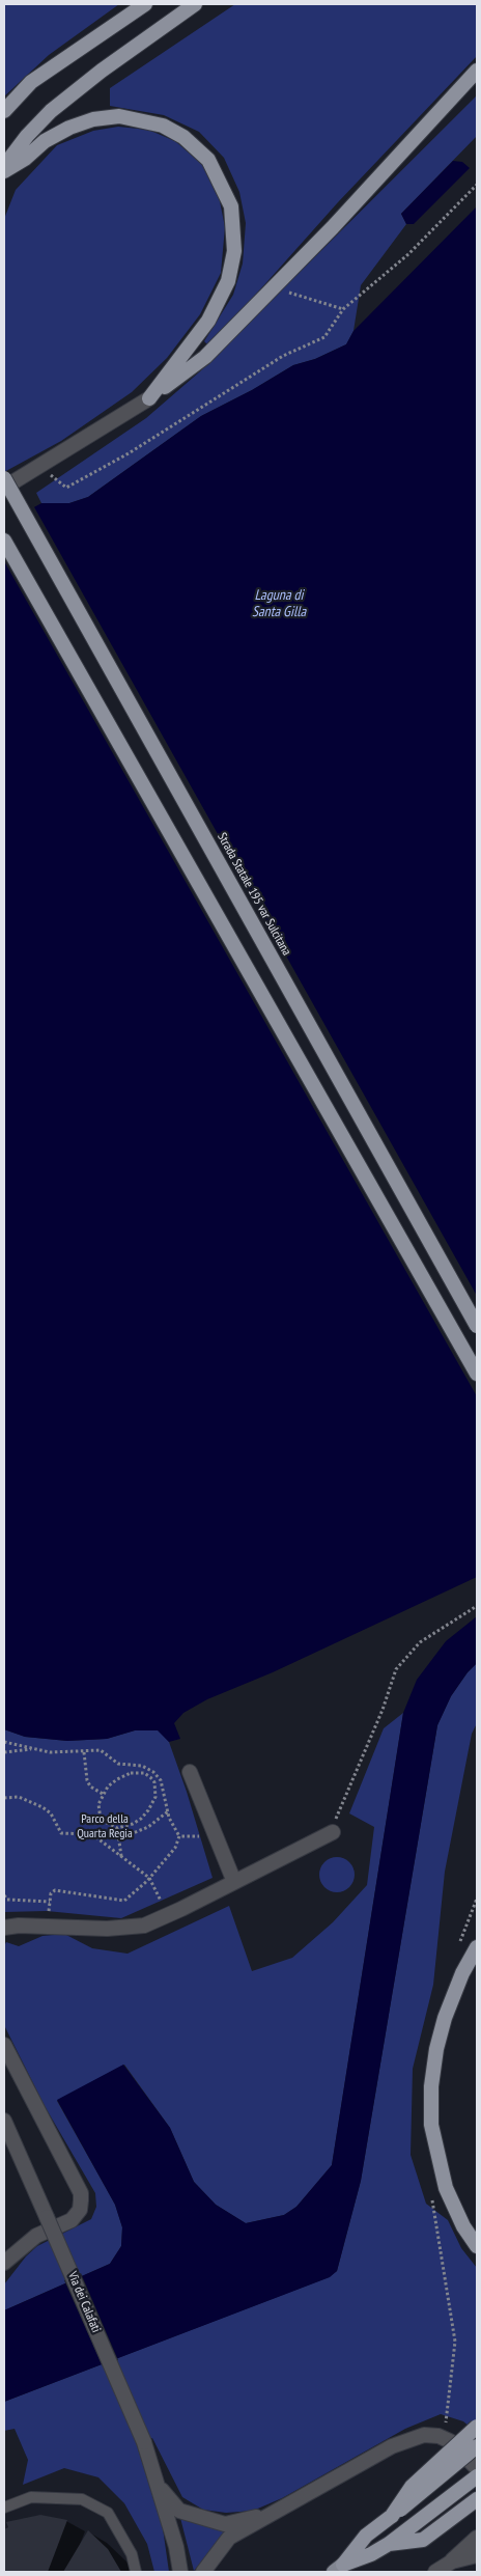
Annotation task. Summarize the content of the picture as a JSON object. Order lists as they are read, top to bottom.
{
  "streets": {
    "highway": ["Strada Statale 195 var Sulcitana"],
    "street": ["Via dei Calafati"]
  },
  "water": ["Laguna di Santa Gilla"],
  "parks": ["Parco della Quarta Regia"]
}
